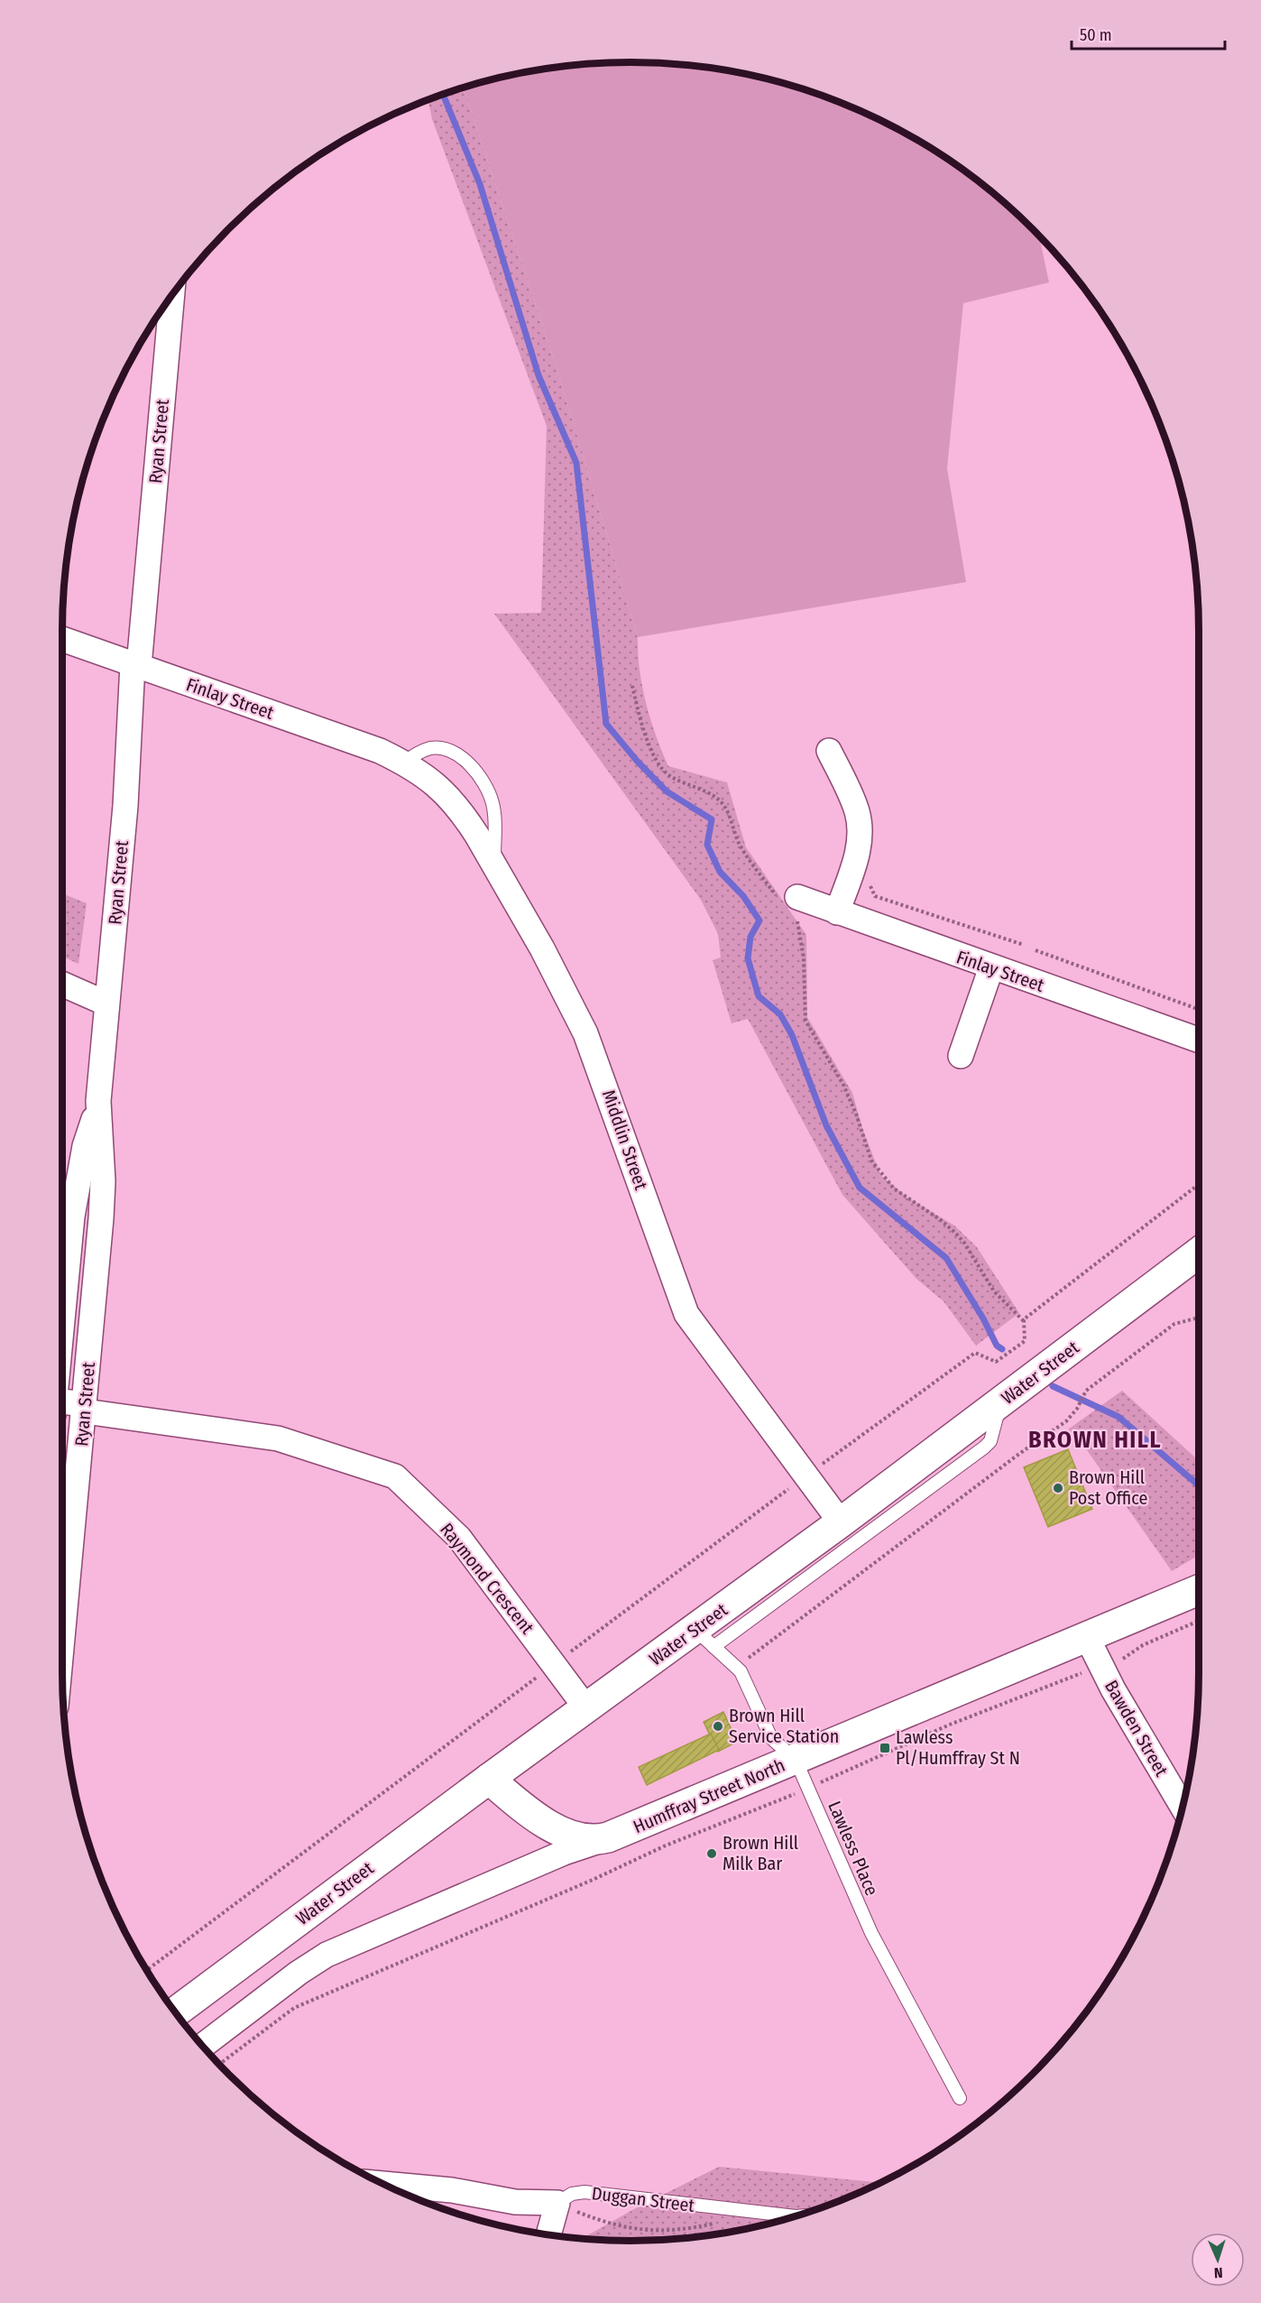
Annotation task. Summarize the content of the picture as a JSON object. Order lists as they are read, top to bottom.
{
  "streets": {
    "main road": ["Water Street", "Humffray Street North"],
    "street": [
      "Ryan Street",
      "Finlay Street",
      "Middlin Street",
      "Raymond Crescent",
      "Bawden Street",
      "Duggan Street"
    ],
    "lane": ["Lawless Place"]
  },
  "crossings": [
    ["Ryan Street", "Finlay Street"],
    ["Ryan Street", "Raymond Crescent"],
    ["Finlay Street", "Middlin Street"],
    ["Middlin Street", "Water Street"],
    ["Water Street", "Raymond Crescent"],
    ["Water Street", "Humffray Street North"],
    ["Water Street", "Lawless Place"],
    ["Bawden Street", "Humffray Street North"],
    ["Humffray Street North", "Lawless Place"]
  ],
  "districts": ["BROWN HILL"],
  "places": {
    "other": ["Brown Hill Post Office", "Brown Hill Service Station", "Brown Hill Milk Bar"],
    "transit": ["Lawless Pl/Humffray St N"]
  },
  "scale_bar": "50 m",
  "north": "bottom"
}
